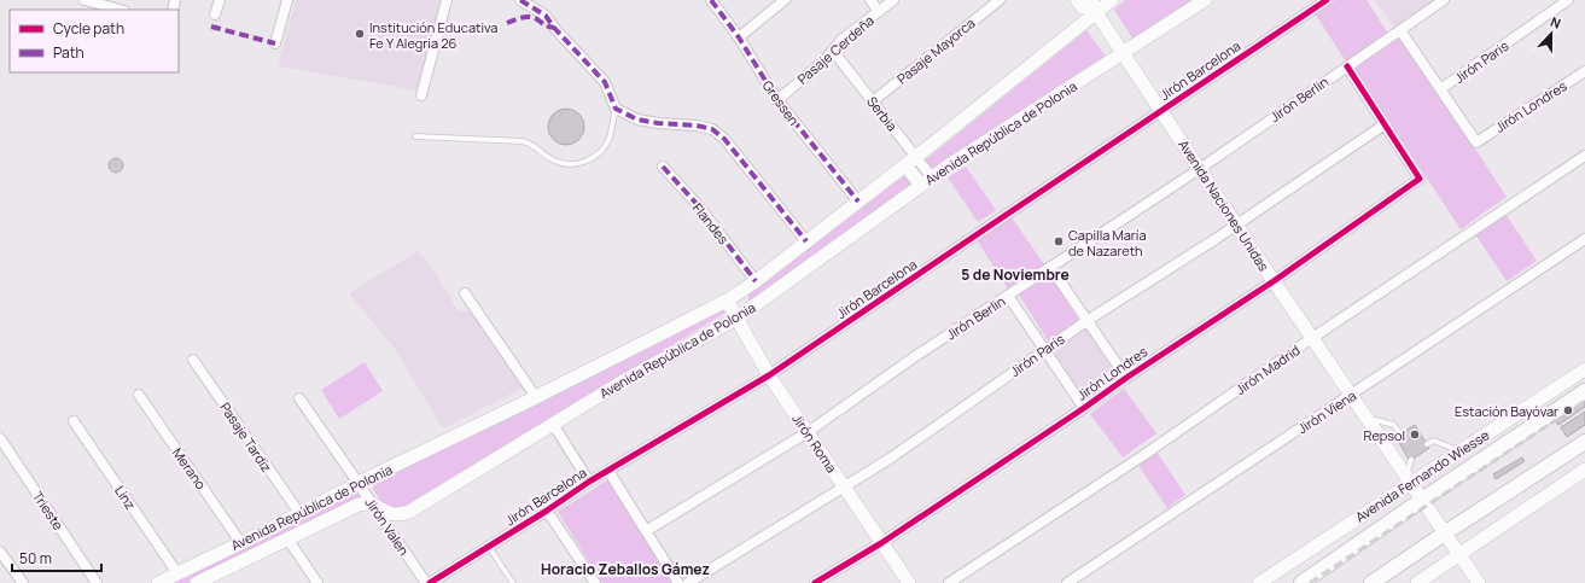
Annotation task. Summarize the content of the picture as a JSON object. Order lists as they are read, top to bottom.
{
  "streets": {
    "main road": [
      "Avenida República de Polonia",
      "Avenida Naciones Unidas",
      "Jirón Roma",
      "Avenida Fernando Wiesse"
    ],
    "street": [
      "Pasaje Cerdeña",
      "Pasaje Mayorca",
      "Jirón Paris",
      "Jirón Barcelona",
      "Jirón Berlin",
      "Gressen",
      "Jirón Londres",
      "Serbia",
      "Flandes",
      "Jirón Madrid",
      "Jirón Viena",
      "Pasaje Tardiz",
      "Merano",
      "Linz",
      "Trieste",
      "Jirón Valen"
    ]
  },
  "crossings": [
    ["Pasaje Cerdeña", "Gressen"],
    ["Pasaje Cerdeña", "Serbia"],
    ["Pasaje Mayorca", "Serbia"],
    ["Jirón Paris", "Jirón Londres"],
    ["Jirón Paris", "Avenida Naciones Unidas"],
    ["Jirón Paris", "Jirón Roma"],
    ["Jirón Barcelona", "Avenida Naciones Unidas"],
    ["Jirón Barcelona", "Jirón Roma"],
    ["Jirón Berlin", "Avenida Naciones Unidas"],
    ["Jirón Berlin", "Jirón Roma"],
    ["Gressen", "Avenida República de Polonia"],
    ["Jirón Londres", "Avenida Naciones Unidas"],
    ["Jirón Londres", "Jirón Roma"],
    ["Serbia", "Avenida República de Polonia"],
    ["Avenida República de Polonia", "Avenida Naciones Unidas"],
    ["Avenida República de Polonia", "Flandes"],
    ["Avenida República de Polonia", "Pasaje Tardiz"],
    ["Avenida República de Polonia", "Jirón Roma"],
    ["Avenida República de Polonia", "Merano"],
    ["Avenida República de Polonia", "Linz"],
    ["Avenida República de Polonia", "Jirón Valen"],
    ["Avenida Naciones Unidas", "Jirón Madrid"],
    ["Avenida Naciones Unidas", "Jirón Viena"],
    ["Avenida Naciones Unidas", "Avenida Fernando Wiesse"]
  ],
  "districts": ["5 de Noviembre", "Horacio Zeballos Gámez"],
  "places": [
    "Institución Educativa Fe Y Alegria 26",
    "Capilla María de Nazareth",
    "Estación Bayóvar",
    "Repsol"
  ],
  "legend": ["Cycle path", "Path"],
  "scale_bar": "50 m",
  "north": "top"
}
